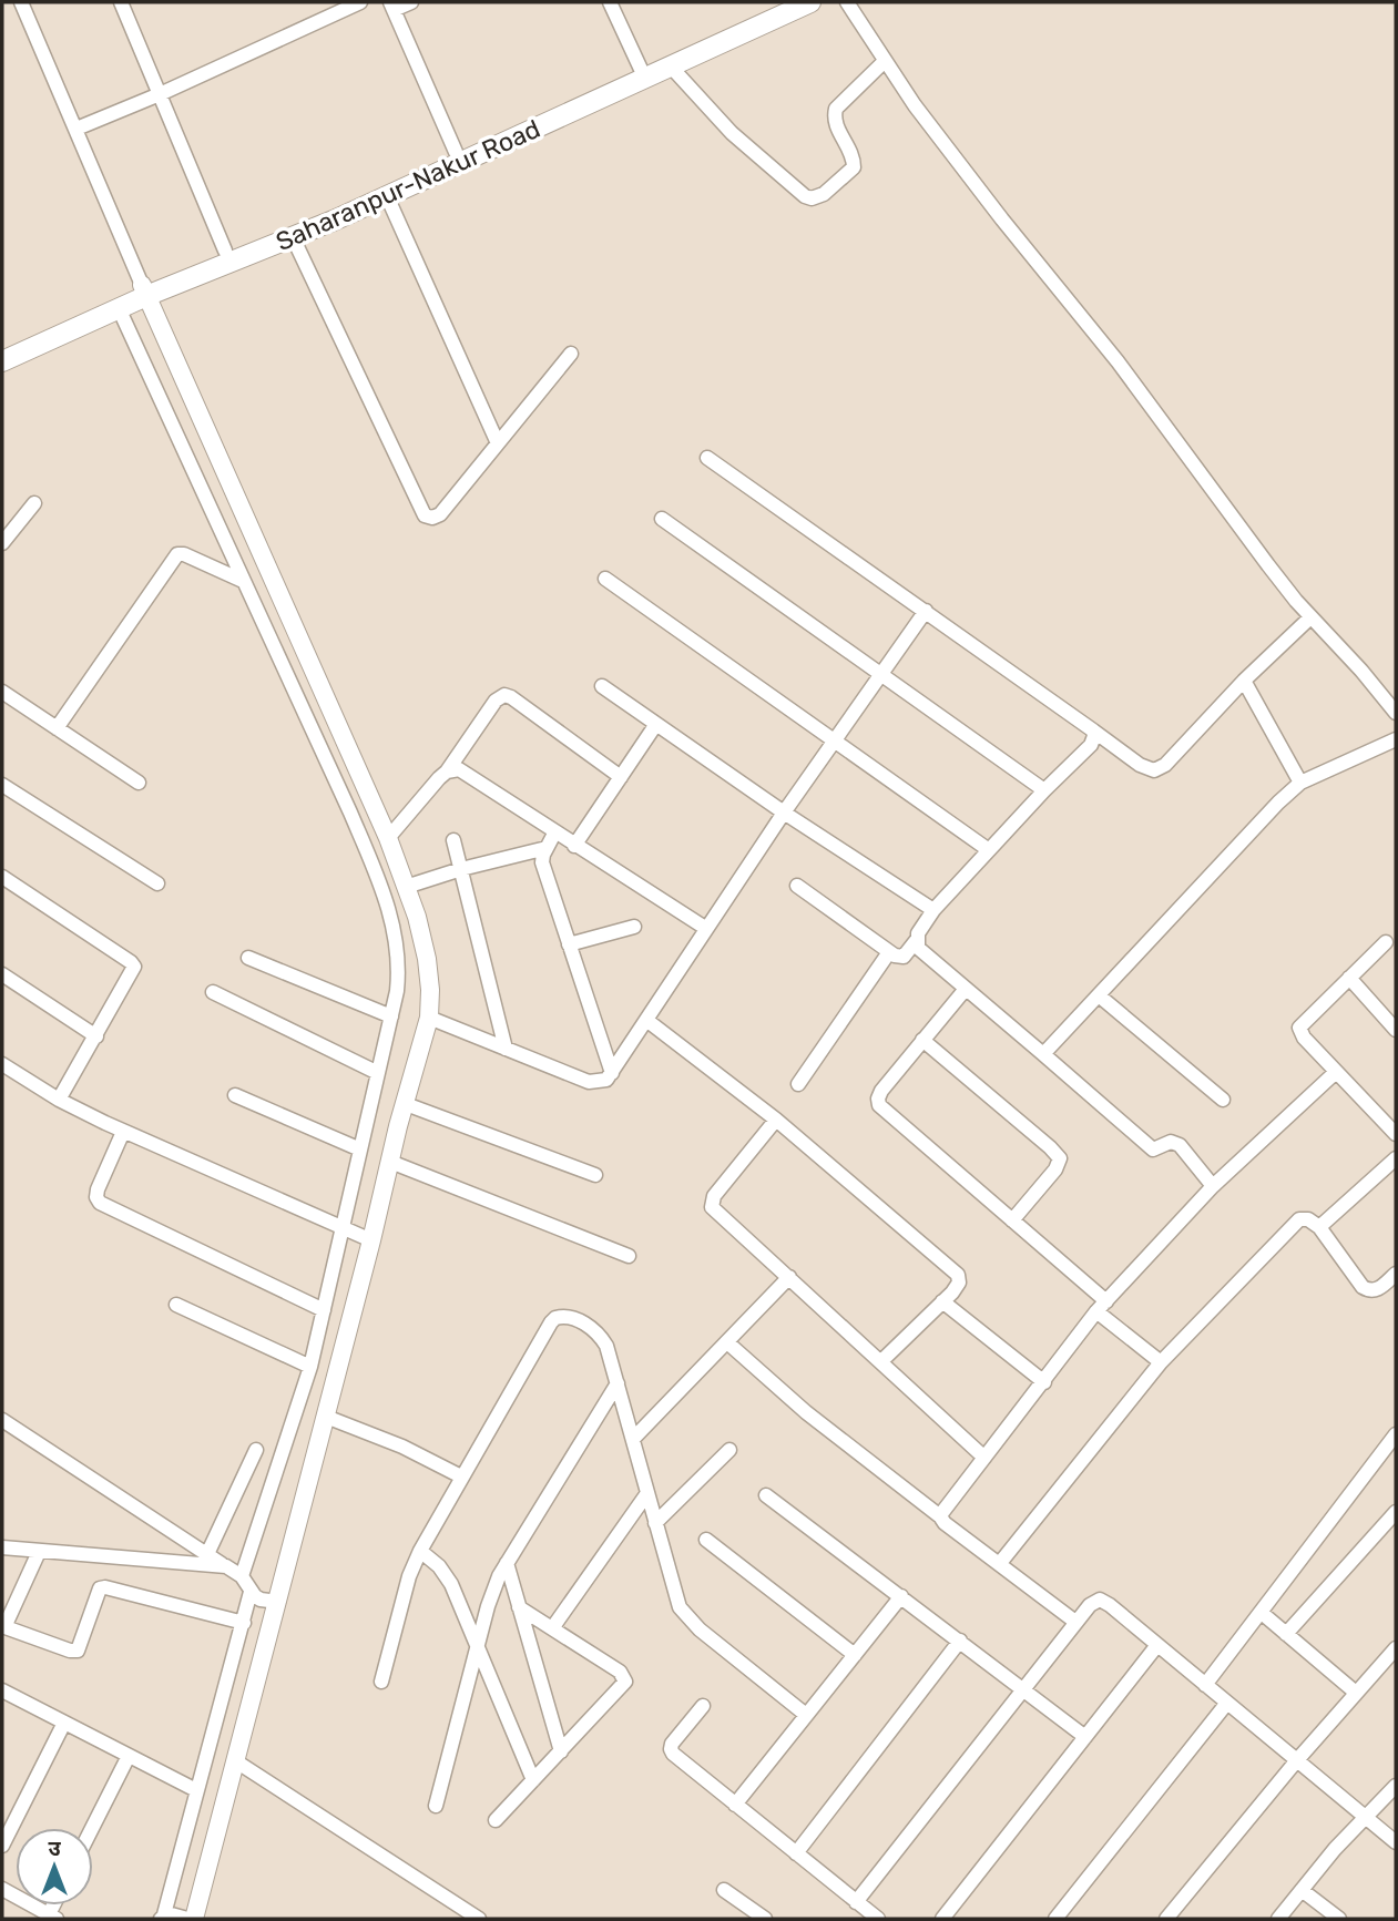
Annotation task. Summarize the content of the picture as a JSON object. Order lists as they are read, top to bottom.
{
  "streets": {
    "main road": ["Saharanpur-Nakur Road"]
  },
  "north": "top"
}
